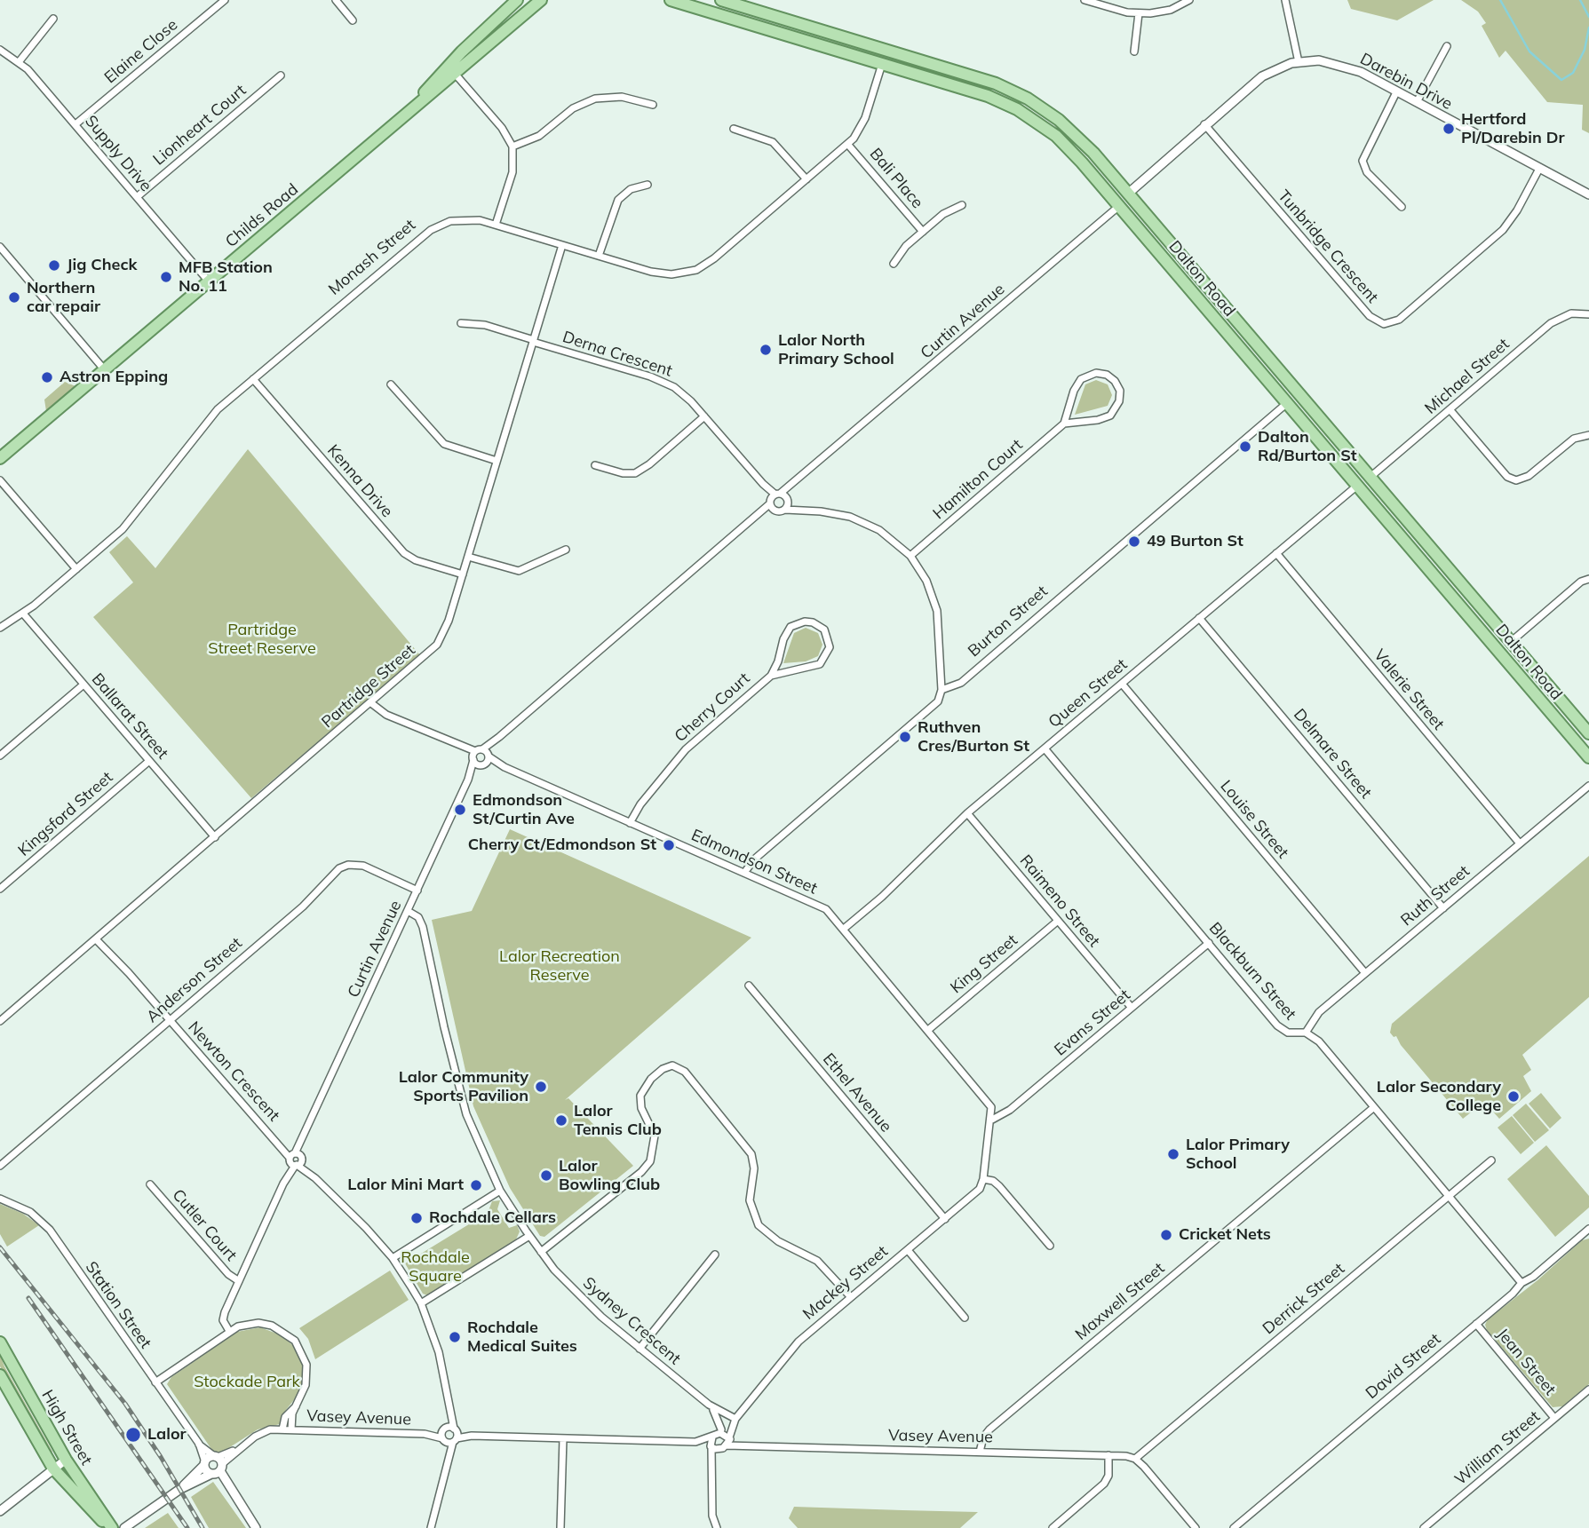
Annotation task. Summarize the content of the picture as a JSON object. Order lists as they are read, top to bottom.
{
  "streets": {
    "main road": [
      "Childs Road",
      "Monash Street",
      "Dalton Road",
      "Burton Street",
      "High Street"
    ],
    "street": [
      "Elaine Close",
      "Darebin Drive",
      "Lionheart Court",
      "Supply Drive",
      "Bali Place",
      "Tunbridge Crescent",
      "Curtin Avenue",
      "Derna Crescent",
      "Michael Street",
      "Hamilton Court",
      "Kenna Drive",
      "Partridge Street",
      "Valerie Street",
      "Queen Street",
      "Cherry Court",
      "Ballarat Street",
      "Delmare Street",
      "Kingsford Street",
      "Louise Street",
      "Edmondson Street",
      "Ruth Street",
      "Raimeno Street",
      "King Street",
      "Blackburn Street",
      "Anderson Street",
      "Evans Street",
      "Newton Crescent",
      "Ethel Avenue",
      "Cutler Court",
      "Mackey Street",
      "Derrick Street",
      "Maxwell Street",
      "Station Street",
      "Sydney Crescent",
      "Jean Street",
      "David Street",
      "Vasey Avenue",
      "William Street"
    ]
  },
  "crossings": [
    ["Elaine Close", "Supply Drive"],
    ["Darebin Drive", "Tunbridge Crescent"],
    ["Darebin Drive", "Dalton Road"],
    ["Lionheart Court", "Supply Drive"],
    ["Supply Drive", "Childs Road"],
    ["Bali Place", "Monash Street"],
    ["Monash Street", "Dalton Road"],
    ["Monash Street", "Kenna Drive"],
    ["Monash Street", "Partridge Street"],
    ["Monash Street", "Ballarat Street"],
    ["Dalton Road", "Curtin Avenue"],
    ["Dalton Road", "Michael Street"],
    ["Dalton Road", "Burton Street"],
    ["Dalton Road", "Queen Street"],
    ["Curtin Avenue", "Derna Crescent"],
    ["Curtin Avenue", "Hamilton Court"],
    ["Curtin Avenue", "Burton Street"],
    ["Curtin Avenue", "Edmondson Street"],
    ["Curtin Avenue", "Anderson Street"],
    ["Curtin Avenue", "Newton Crescent"],
    ["Curtin Avenue", "Cutler Court"],
    ["Curtin Avenue", "Sydney Crescent"],
    ["Derna Crescent", "Partridge Street"],
    ["Kenna Drive", "Partridge Street"],
    ["Burton Street", "Edmondson Street"],
    ["Partridge Street", "Ballarat Street"],
    ["Partridge Street", "Edmondson Street"],
    ["Partridge Street", "Newton Crescent"],
    ["Valerie Street", "Queen Street"],
    ["Valerie Street", "Ruth Street"],
    ["Queen Street", "Delmare Street"],
    ["Queen Street", "Louise Street"],
    ["Queen Street", "Edmondson Street"],
    ["Queen Street", "Raimeno Street"],
    ["Queen Street", "Blackburn Street"],
    ["Cherry Court", "Edmondson Street"],
    ["Ballarat Street", "Kingsford Street"],
    ["Delmare Street", "Ruth Street"],
    ["Louise Street", "Ruth Street"],
    ["Edmondson Street", "King Street"],
    ["Edmondson Street", "Evans Street"],
    ["Ruth Street", "Blackburn Street"],
    ["Raimeno Street", "King Street"],
    ["Raimeno Street", "Evans Street"],
    ["Blackburn Street", "Evans Street"],
    ["Blackburn Street", "Derrick Street"],
    ["Blackburn Street", "Maxwell Street"],
    ["Blackburn Street", "David Street"],
    ["Anderson Street", "Newton Crescent"],
    ["Newton Crescent", "Vasey Avenue"],
    ["Ethel Avenue", "Mackey Street"],
    ["Mackey Street", "Sydney Crescent"],
    ["Mackey Street", "Vasey Avenue"],
    ["Derrick Street", "Vasey Avenue"],
    ["Maxwell Street", "Vasey Avenue"],
    ["Station Street", "Vasey Avenue"],
    ["Sydney Crescent", "Vasey Avenue"],
    ["Jean Street", "David Street"],
    ["Jean Street", "William Street"]
  ],
  "parks": [
    "Partridge Street Reserve",
    "Lalor Recreation Reserve",
    "Rochdale Square",
    "Stockade Park"
  ],
  "places": [
    "Hertford Pl/Darebin Dr",
    "Jig Check",
    "MFB Station No. 11",
    "Northern car repair",
    "Lalor North Primary School",
    "Astron Epping",
    "Dalton Rd/Burton St",
    "49 Burton St",
    "Ruthven Cres/Burton St",
    "Edmondson St/Curtin Ave",
    "Cherry Ct/Edmondson St",
    "Lalor Community Sports Pavilion",
    "Lalor Secondary College",
    "Lalor Tennis Club",
    "Lalor Primary School",
    "Lalor Bowling Club",
    "Lalor Mini Mart",
    "Rochdale Cellars",
    "Cricket Nets",
    "Rochdale Medical Suites",
    "Lalor"
  ]
}
